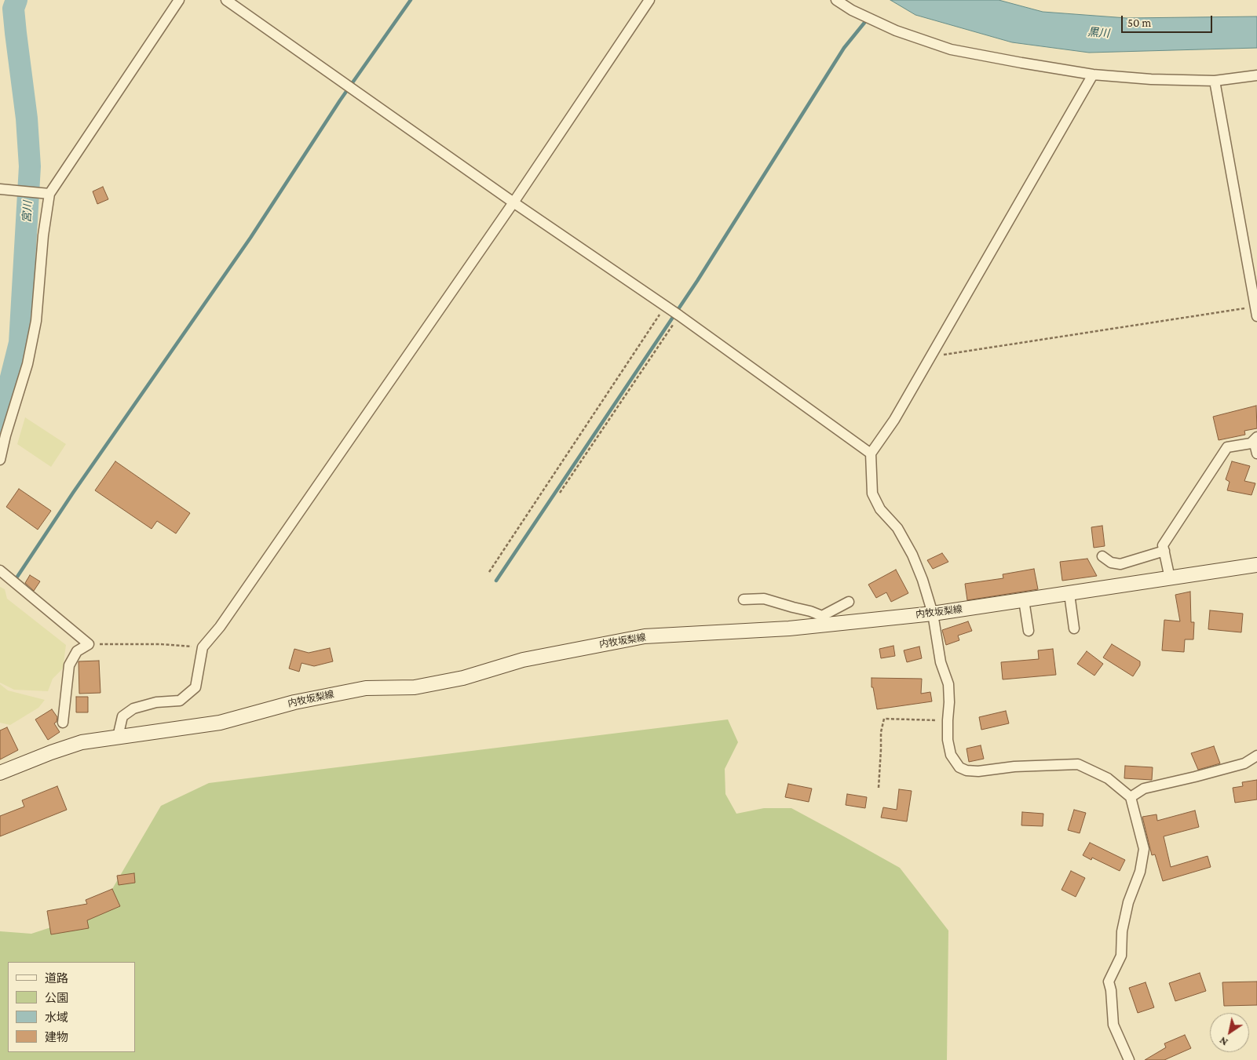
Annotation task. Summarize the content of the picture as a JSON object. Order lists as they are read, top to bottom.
{
  "streets": {
    "main road": ["内牧坂梨線"]
  },
  "water": ["黒川", "宮川"],
  "legend": [
    "道路",
    "公園",
    "水域",
    "建物"
  ],
  "scale_bar": "50 m",
  "north": "bottom left"
}
